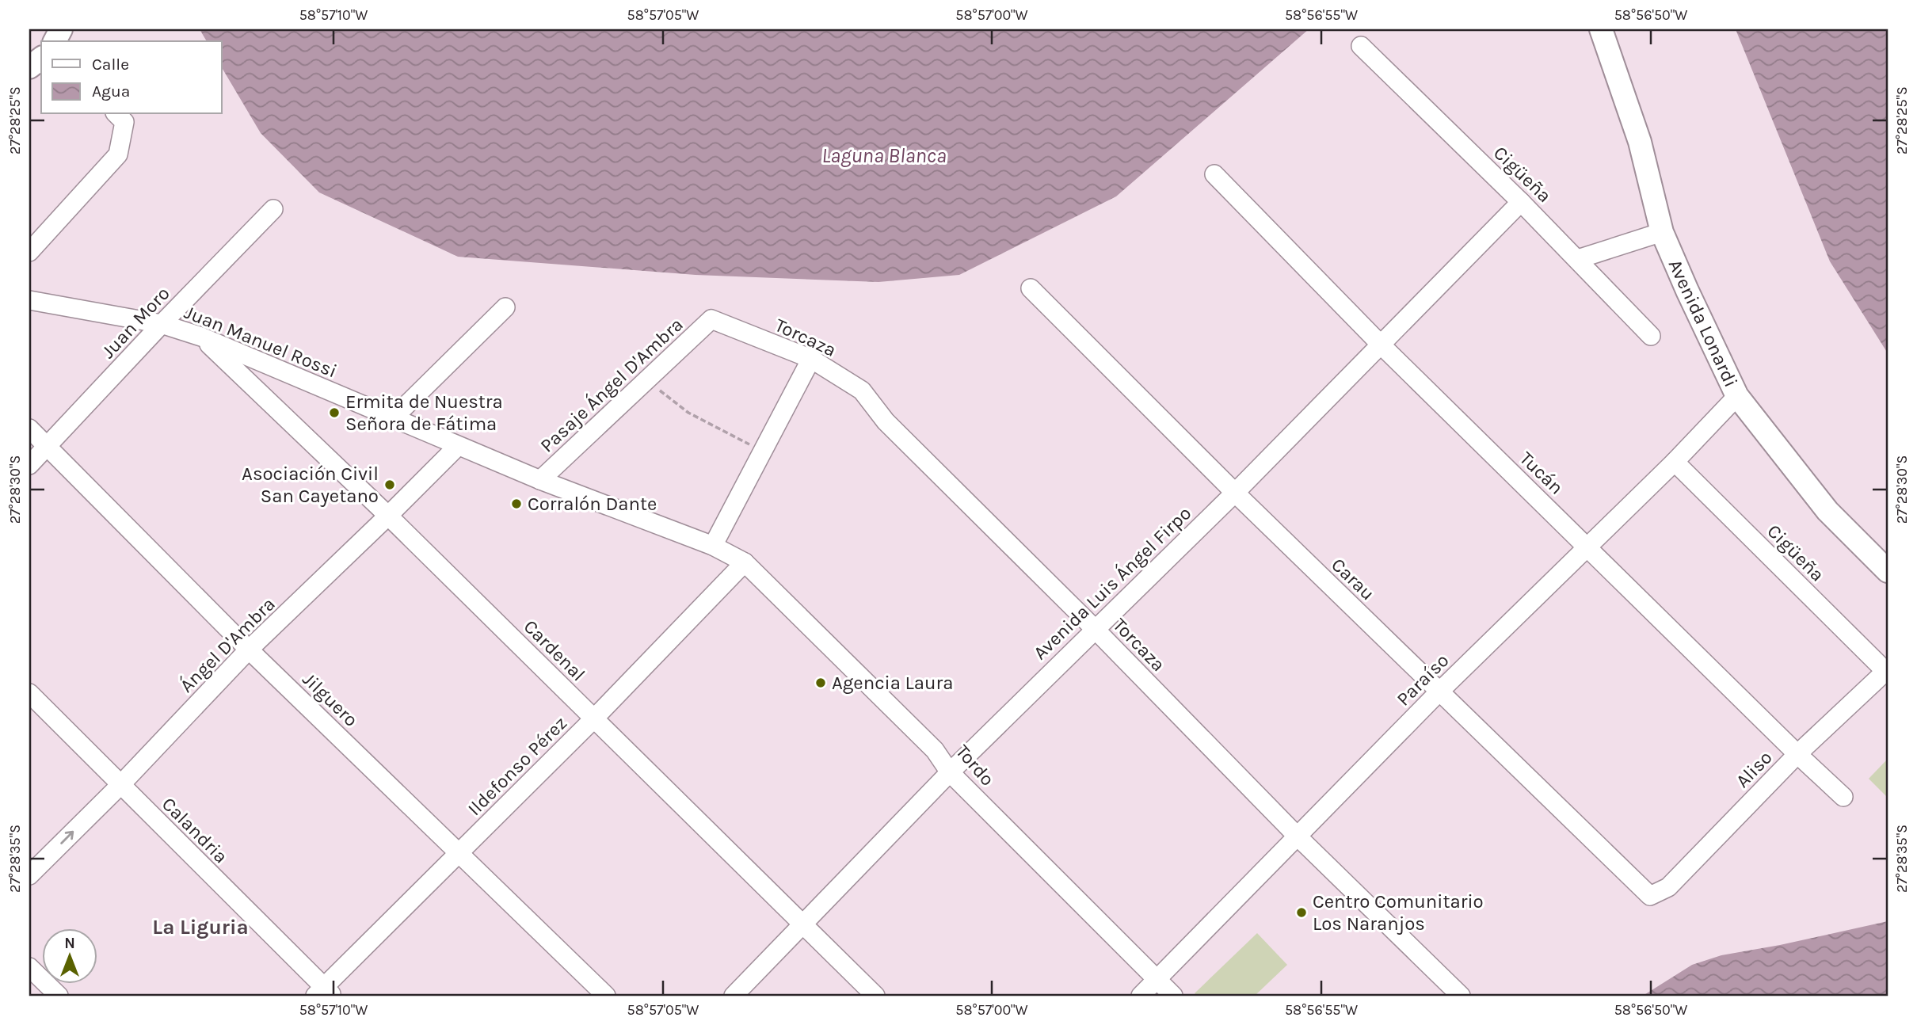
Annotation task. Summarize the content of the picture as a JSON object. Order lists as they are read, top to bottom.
{
  "streets": {
    "street": [
      "Cigüeña",
      "Juan Moro",
      "Avenida Lonardi",
      "Torcaza",
      "Juan Manuel Rossi",
      "Pasaje Ángel D'Ambra",
      "Tucán",
      "Carau",
      "Avenida Luis Ángel Firpo",
      "Ángel D'Ambra",
      "Cardenal",
      "Paraíso",
      "Jilguero",
      "Tordo",
      "Ildefonso Pérez",
      "Aliso",
      "Calandria"
    ]
  },
  "crossings": [
    ["Cigüeña", "Avenida Luis Ángel Firpo"],
    ["Cigüeña", "Paraíso"],
    ["Cigüeña", "Aliso"],
    ["Juan Moro", "Juan Manuel Rossi"],
    ["Juan Moro", "Jilguero"],
    ["Avenida Lonardi", "Paraíso"],
    ["Torcaza", "Pasaje Ángel D'Ambra"],
    ["Torcaza", "Avenida Luis Ángel Firpo"],
    ["Torcaza", "Paraíso"],
    ["Juan Manuel Rossi", "Pasaje Ángel D'Ambra"],
    ["Juan Manuel Rossi", "Ángel D'Ambra"],
    ["Juan Manuel Rossi", "Cardenal"],
    ["Juan Manuel Rossi", "Tordo"],
    ["Juan Manuel Rossi", "Ildefonso Pérez"],
    ["Tucán", "Avenida Luis Ángel Firpo"],
    ["Tucán", "Paraíso"],
    ["Tucán", "Aliso"],
    ["Carau", "Avenida Luis Ángel Firpo"],
    ["Carau", "Paraíso"],
    ["Carau", "Aliso"],
    ["Avenida Luis Ángel Firpo", "Cardenal"],
    ["Avenida Luis Ángel Firpo", "Tordo"],
    ["Ángel D'Ambra", "Cardenal"],
    ["Ángel D'Ambra", "Jilguero"],
    ["Ángel D'Ambra", "Calandria"],
    ["Cardenal", "Ildefonso Pérez"],
    ["Paraíso", "Tordo"],
    ["Jilguero", "Ildefonso Pérez"],
    ["Tordo", "Ildefonso Pérez"],
    ["Ildefonso Pérez", "Calandria"]
  ],
  "districts": ["La Liguria"],
  "water": ["Laguna Blanca"],
  "places": [
    "Ermita de Nuestra Señora de Fátima",
    "Asociación Civil San Cayetano",
    "Corralón Dante",
    "Agencia Laura",
    "Centro Comunitario Los Naranjos"
  ],
  "legend": ["Calle", "Agua"],
  "north": "top",
  "coordinates": [
    "58°57'10\"W",
    "58°57'05\"W",
    "58°57'00\"W",
    "58°56'55\"W",
    "58°56'50\"W",
    "27°28'25\"S",
    "27°28'30\"S",
    "27°28'35\"S"
  ]
}
